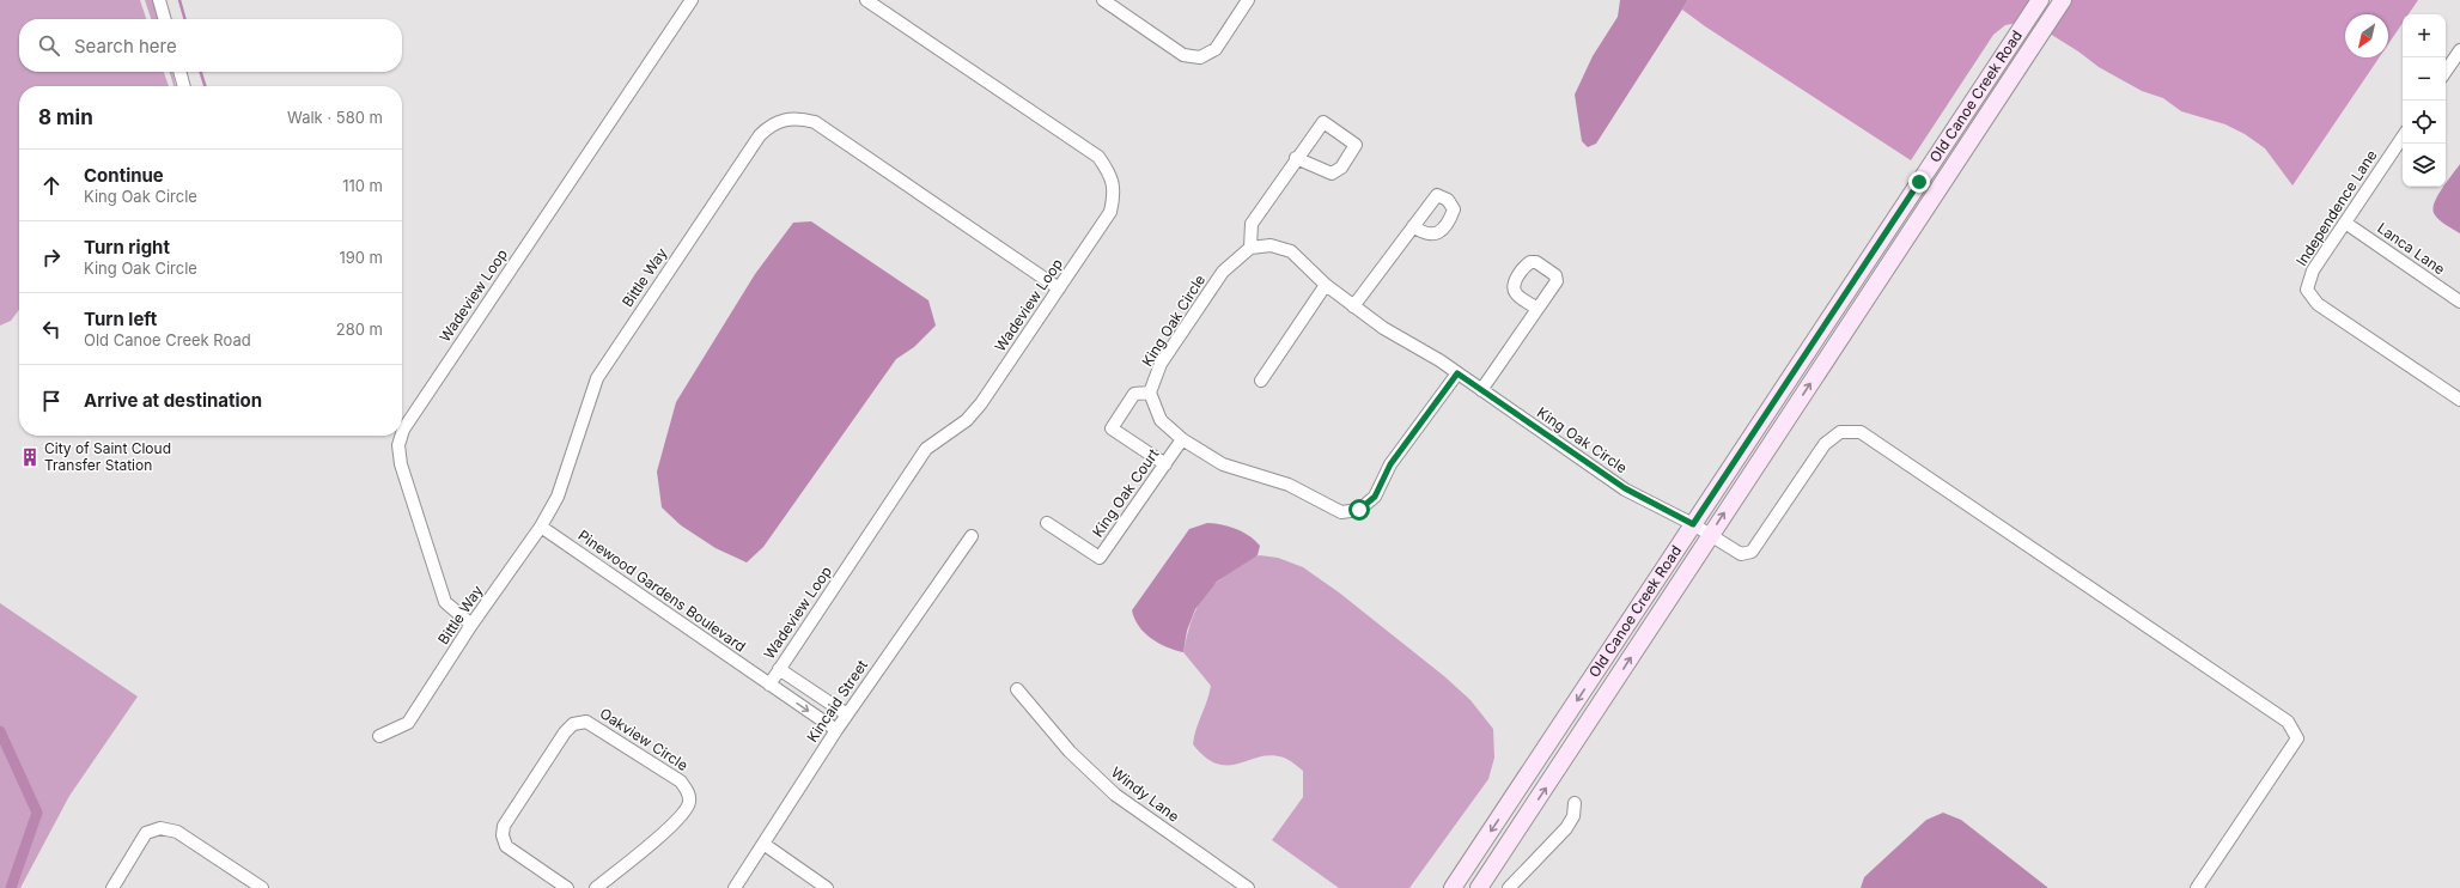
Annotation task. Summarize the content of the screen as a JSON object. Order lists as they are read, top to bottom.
{
  "streets": {
    "main road": ["Old Canoe Creek Road"],
    "street": [
      "Independence Lane",
      "Lanca Lane",
      "Bittle Way",
      "Wadeview Loop",
      "King Oak Circle",
      "King Oak Court",
      "Pinewood Gardens Boulevard",
      "Kincaid Street",
      "Oakview Circle",
      "Windy Lane"
    ]
  },
  "crossings": [
    ["Old Canoe Creek Road", "King Oak Circle"],
    ["Independence Lane", "Lanca Lane"],
    ["Bittle Way", "Wadeview Loop"],
    ["Bittle Way", "Pinewood Gardens Boulevard"],
    ["Wadeview Loop", "Pinewood Gardens Boulevard"],
    ["Pinewood Gardens Boulevard", "Kincaid Street"]
  ],
  "places": {
    "building": ["City of Saint Cloud Transfer Station"]
  },
  "north": "bottom left",
  "page": {
    "map_buttons": ["+", "−"],
    "search": "Search here",
    "heading": ["8 min", "Walk · 580 m"],
    "list": [
      ["Continue", "King Oak Circle", "110 m"],
      ["Turn right", "King Oak Circle", "190 m"],
      ["Turn left", "Old Canoe Creek Road", "280 m"],
      "Arrive at destination"
    ]
  }
}
